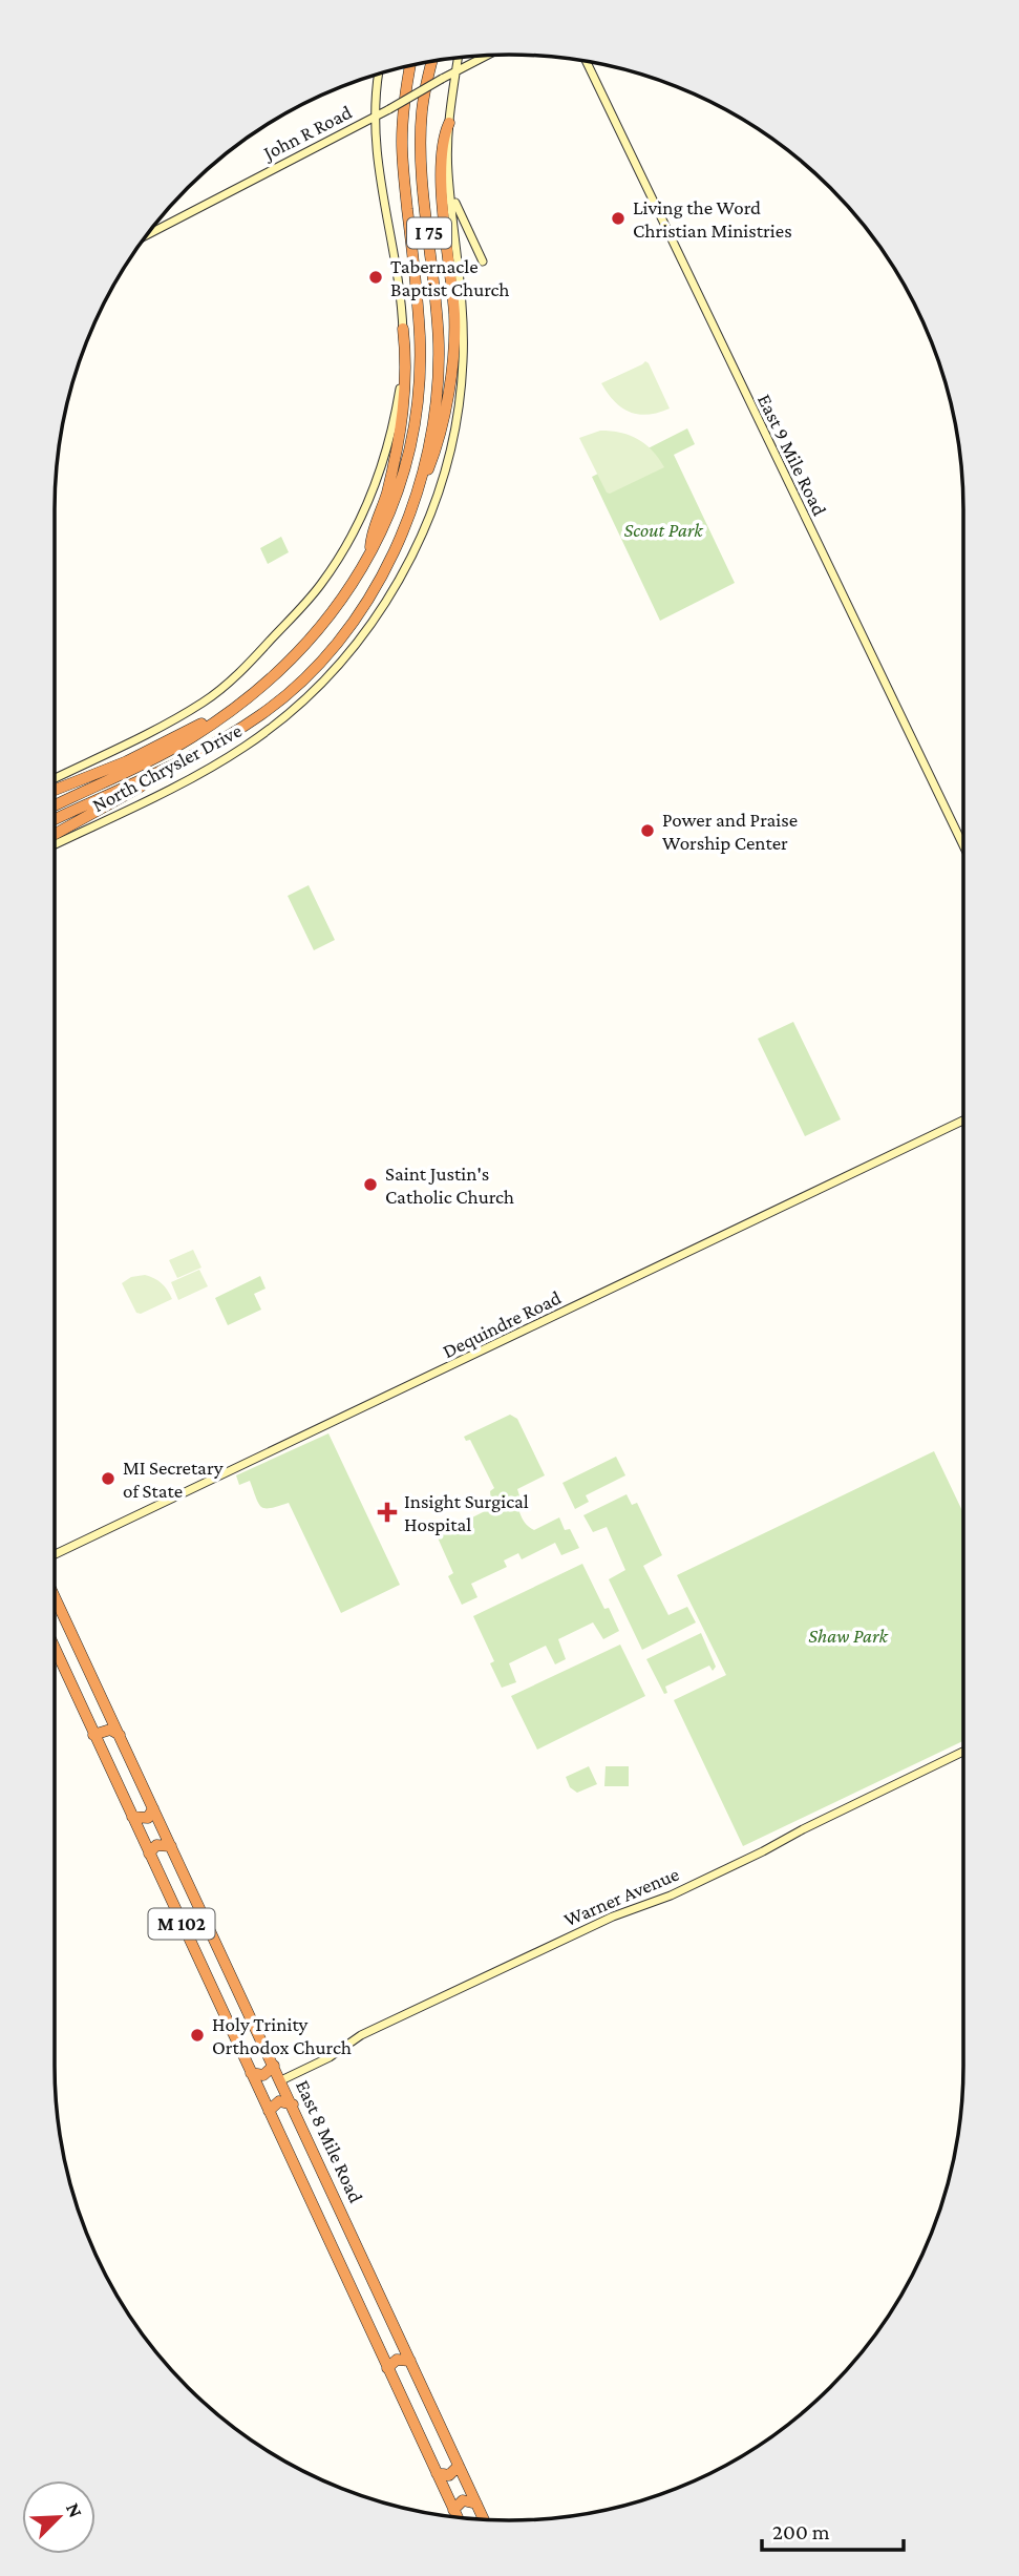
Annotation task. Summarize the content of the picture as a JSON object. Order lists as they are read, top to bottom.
{
  "streets": {
    "highway": ["I 75", "M 102", "East 8 Mile Road"],
    "main road": [
      "John R Road",
      "East 9 Mile Road",
      "North Chrysler Drive",
      "Dequindre Road",
      "Warner Avenue"
    ]
  },
  "crossings": [
    ["John R Road", "North Chrysler Drive"],
    ["Warner Avenue", "East 8 Mile Road"]
  ],
  "parks": ["Scout Park", "Shaw Park"],
  "places": {
    "other": [
      "Living the Word Christian Ministries",
      "Tabernacle Baptist Church",
      "Power and Praise Worship Center",
      "Saint Justin's Catholic Church",
      "MI Secretary of State",
      "Holy Trinity Orthodox Church"
    ],
    "health": ["Insight Surgical Hospital"]
  },
  "scale_bar": "200 m",
  "north": "top right"
}
